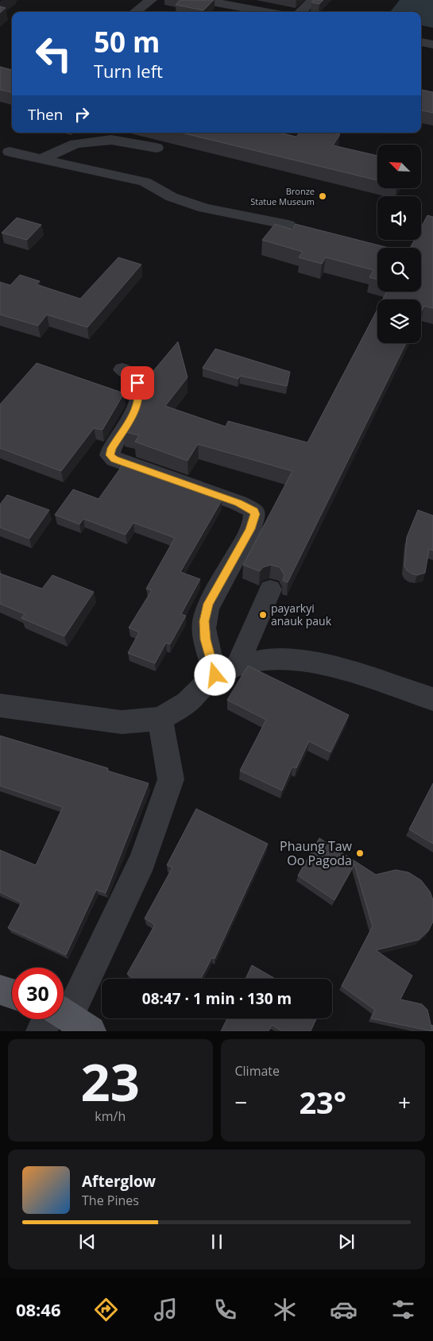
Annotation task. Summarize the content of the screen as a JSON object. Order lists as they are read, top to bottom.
{
  "places": ["Bronze Statue Museum", "payarkyi anauk pauk", "Phaung Taw Oo Pagoda"],
  "north": "top left",
  "page": {
    "turn": ["50 m", "Turn left"],
    "then": "Then",
    "limit": "30",
    "trip": "08:47 · 1 min · 130 m",
    "tile": [
      ["23", "km/h"],
      "Climate"
    ],
    "heat": ["−", "23°", "+"],
    "song": ["Afterglow", "The Pines"],
    "tabs": "08:46"
  }
}
